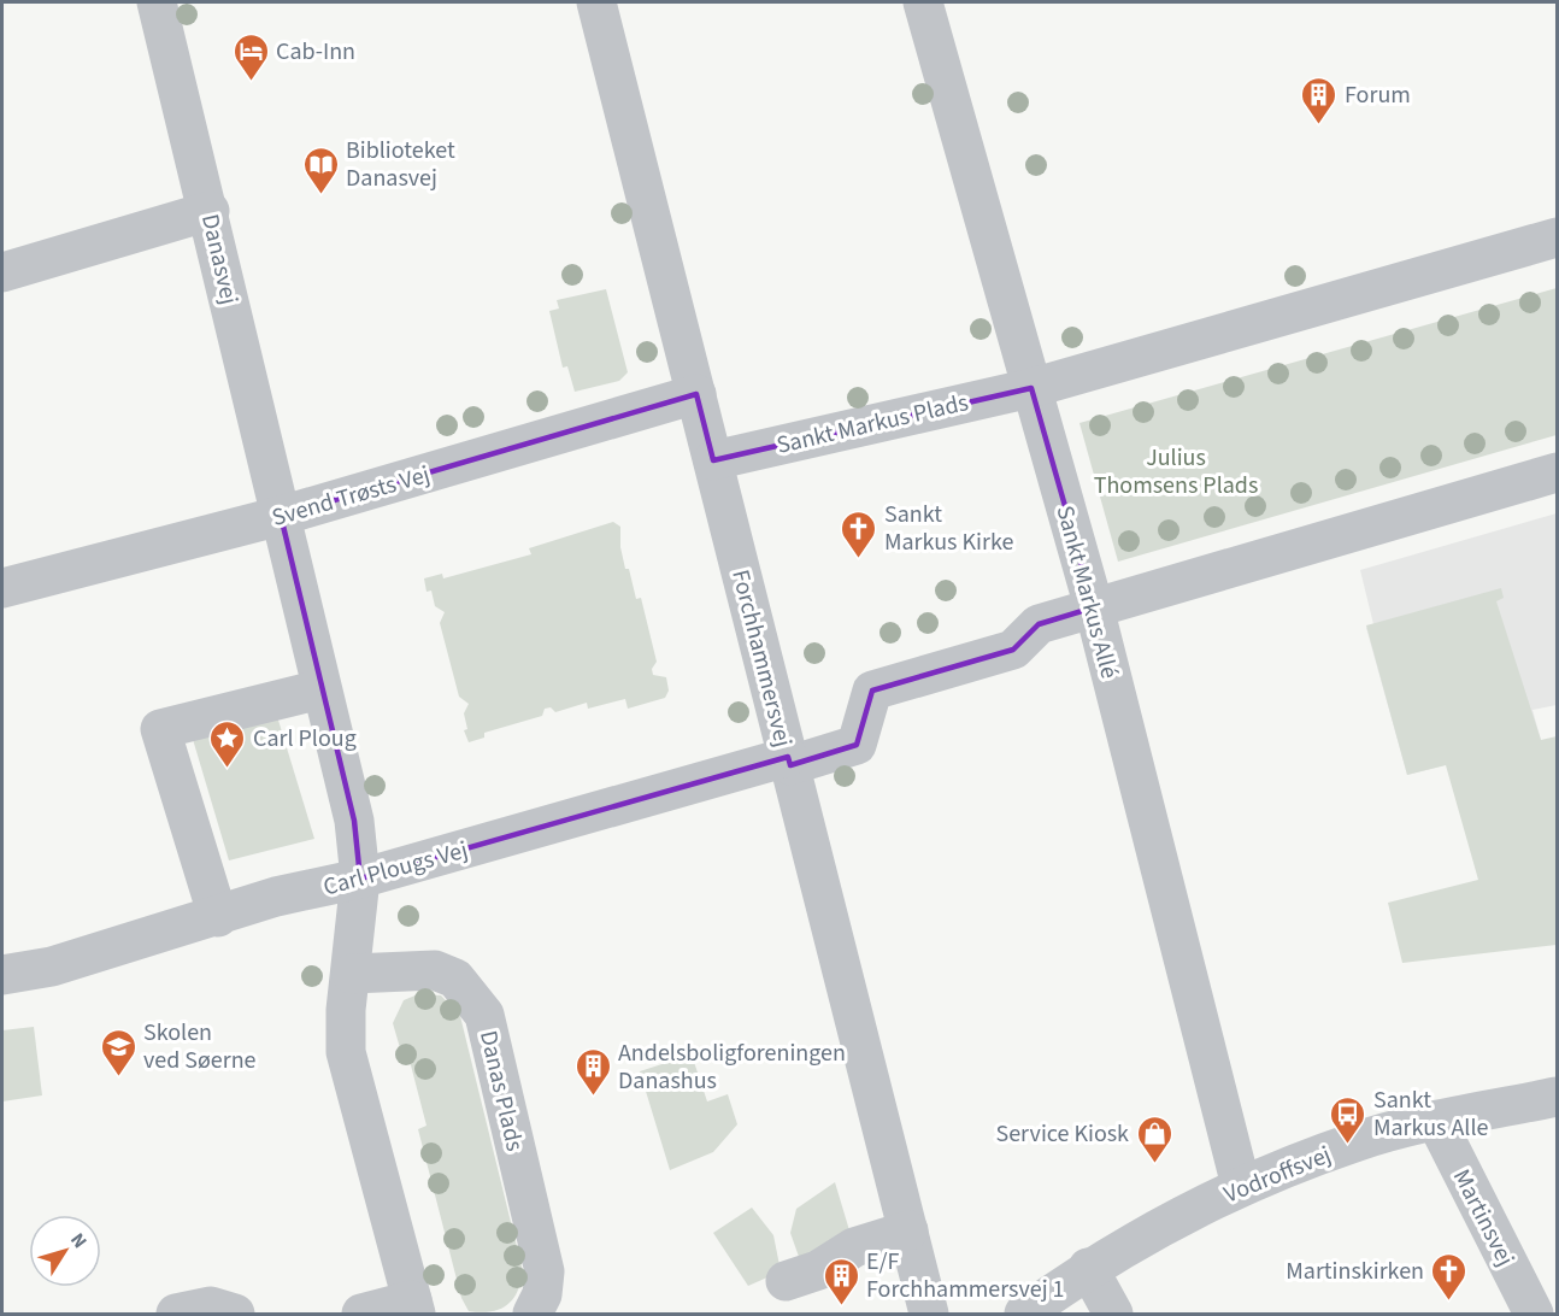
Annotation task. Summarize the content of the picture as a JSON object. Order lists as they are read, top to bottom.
{
  "streets": {
    "street": [
      "Danasvej",
      "Sankt Markus Plads",
      "Svend Trøsts Vej",
      "Sankt Markus Allé",
      "Forchhammersvej",
      "Carl Plougs Vej",
      "Danas Plads",
      "Vodroffsvej",
      "Martinsvej"
    ]
  },
  "crossings": [
    ["Danasvej", "Svend Trøsts Vej"],
    ["Sankt Markus Plads", "Sankt Markus Allé"],
    ["Sankt Markus Plads", "Forchhammersvej"],
    ["Svend Trøsts Vej", "Forchhammersvej"],
    ["Sankt Markus Allé", "Vodroffsvej"],
    ["Forchhammersvej", "Carl Plougs Vej"],
    ["Vodroffsvej", "Martinsvej"]
  ],
  "parks": ["Julius Thomsens Plads"],
  "places": {
    "hotel": ["Cab-Inn"],
    "building": ["Forum", "Andelsboligforeningen Danashus", "E/F Forchhammersvej 1"],
    "library": ["Biblioteket Danasvej"],
    "church": ["Sankt Markus Kirke", "Martinskirken"],
    "place": ["Carl Ploug"],
    "school or university": ["Skolen ved Søerne"],
    "bus stop": ["Sankt Markus Alle"],
    "shop": ["Service Kiosk"]
  },
  "north": "top right"
}
